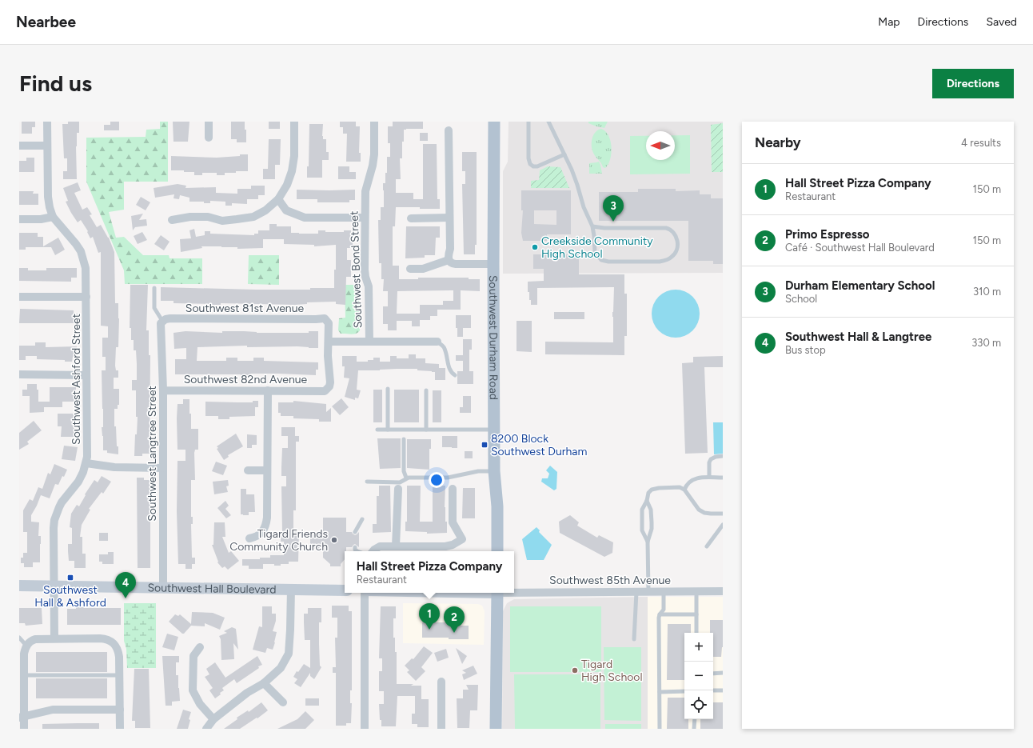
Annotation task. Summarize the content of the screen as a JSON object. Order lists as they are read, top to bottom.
{
  "streets": {
    "main road": ["Southwest Durham Road", "Southwest Hall Boulevard"],
    "street": [
      "Southwest Bond Street",
      "Southwest 81st Avenue",
      "Southwest Ashford Street",
      "Southwest 82nd Avenue",
      "Southwest Langtree Street",
      "Southwest 85th Avenue"
    ]
  },
  "crossings": [
    ["Southwest 81st Avenue", "Southwest 82nd Avenue"],
    ["Southwest 81st Avenue", "Southwest Langtree Street"],
    ["Southwest Ashford Street", "Southwest Hall Boulevard"],
    ["Southwest 82nd Avenue", "Southwest Langtree Street"],
    ["Southwest Langtree Street", "Southwest Hall Boulevard"]
  ],
  "places": {
    "other": ["Creekside Community High School", "Tigard Friends Community Church", "Tigard High School"],
    "transit": ["8200 Block Southwest Durham", "Southwest Hall & Ashford"]
  },
  "north": "left",
  "page": {
    "header": "Nearbee",
    "nav": ["Map", "Directions", "Saved"],
    "buttons": "Directions",
    "title": "Find us",
    "heading": ["Nearby", "4 results"],
    "list": [
      {
        "mark": "1",
        "name": "Hall Street Pizza Company",
        "note": "Restaurant",
        "value": "150 m"
      },
      {
        "mark": "2",
        "name": "Primo Espresso",
        "note": "Café · Southwest Hall Boulevard",
        "value": "150 m"
      },
      {
        "mark": "3",
        "name": "Durham Elementary School",
        "note": "School",
        "value": "310 m"
      },
      {
        "mark": "4",
        "name": "Southwest Hall & Langtree",
        "note": "Bus stop",
        "value": "330 m"
      }
    ],
    "pins": [
      "3",
      "4",
      "1",
      "2"
    ],
    "popup": ["Hall Street Pizza Company", "Restaurant"],
    "map_buttons": ["+", "−"]
  }
}
